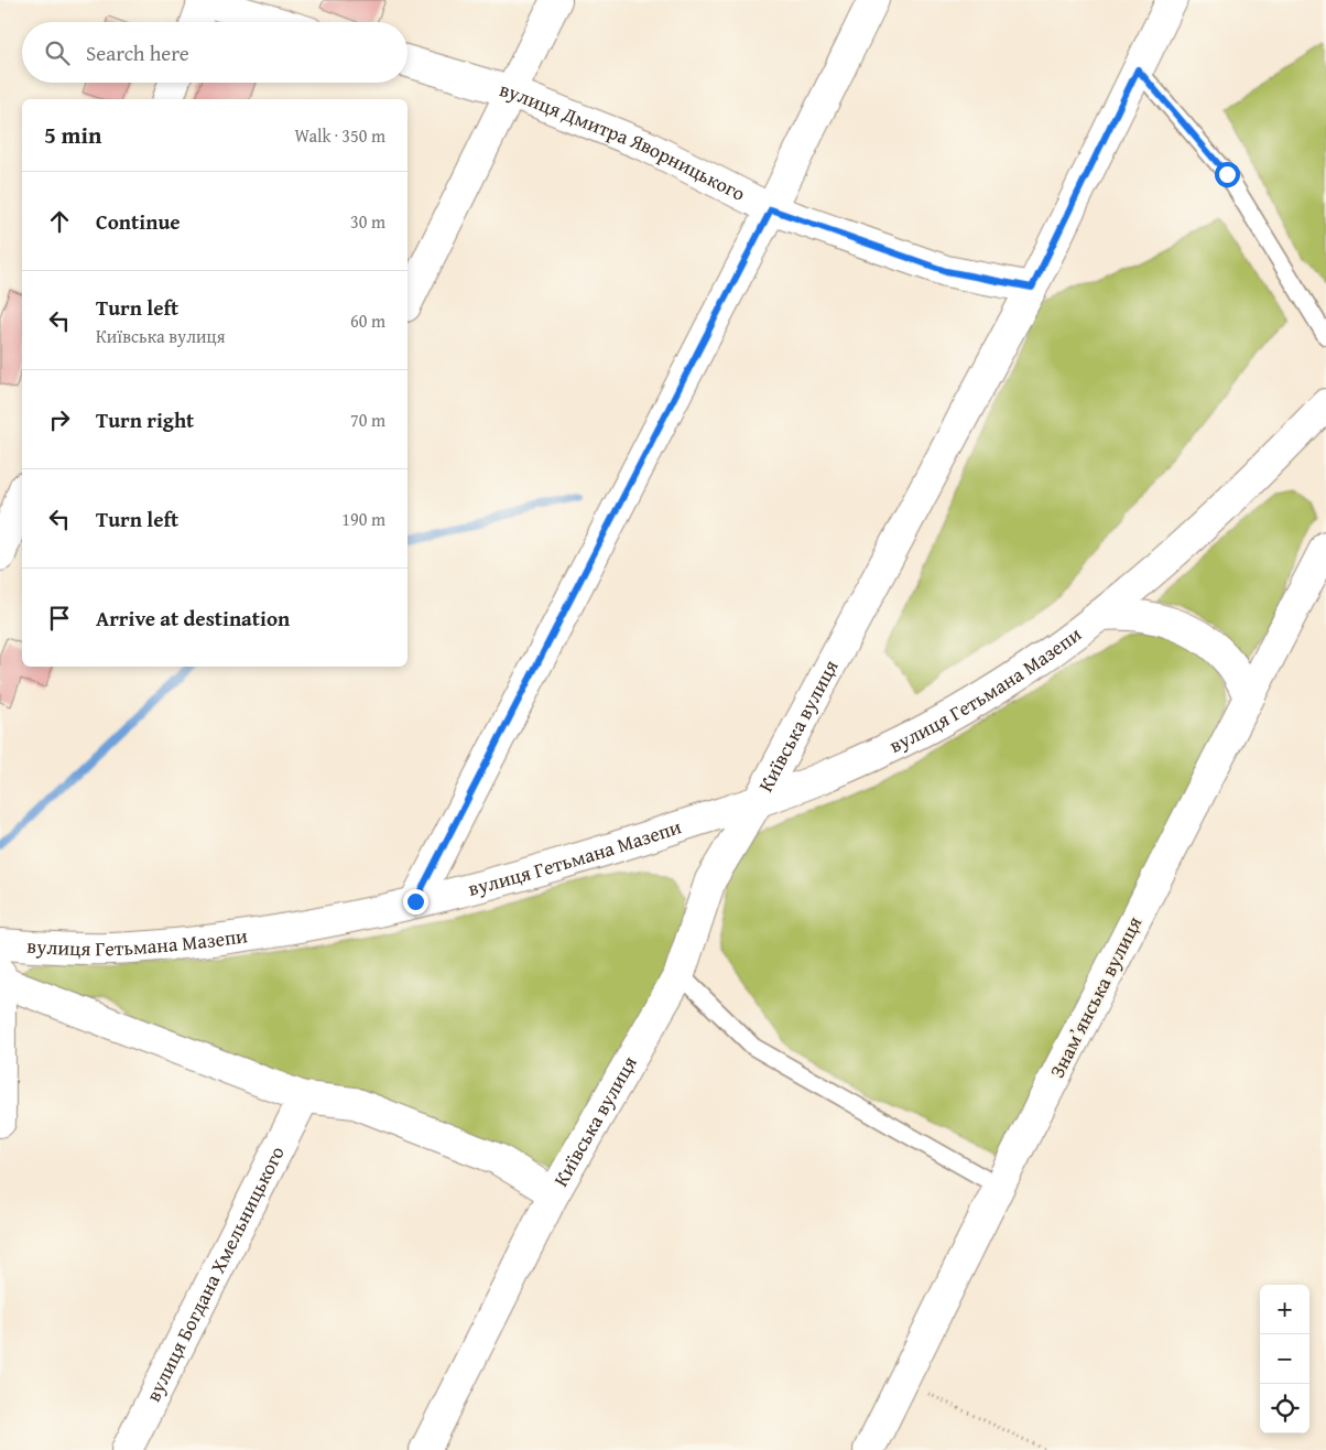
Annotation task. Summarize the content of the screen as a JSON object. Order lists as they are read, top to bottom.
{
  "streets": {
    "main road": [
      "вулиця Дмитра Яворницького",
      "вулиця Гетьмана Мазепи",
      "Київська вулиця",
      "Знамʼянська вулиця",
      "вулиця Богдана Хмельницького"
    ]
  },
  "crossings": [
    ["вулиця Дмитра Яворницького", "Київська вулиця"],
    ["вулиця Гетьмана Мазепи", "Київська вулиця"],
    ["вулиця Гетьмана Мазепи", "Знамʼянська вулиця"]
  ],
  "page": {
    "search": "Search here",
    "heading": ["5 min", "Walk · 350 m"],
    "list": [
      ["Continue", "30 m"],
      ["Turn left", "Київська вулиця", "60 m"],
      ["Turn right", "70 m"],
      ["Turn left", "190 m"],
      "Arrive at destination"
    ],
    "map_buttons": ["+", "−"]
  }
}
